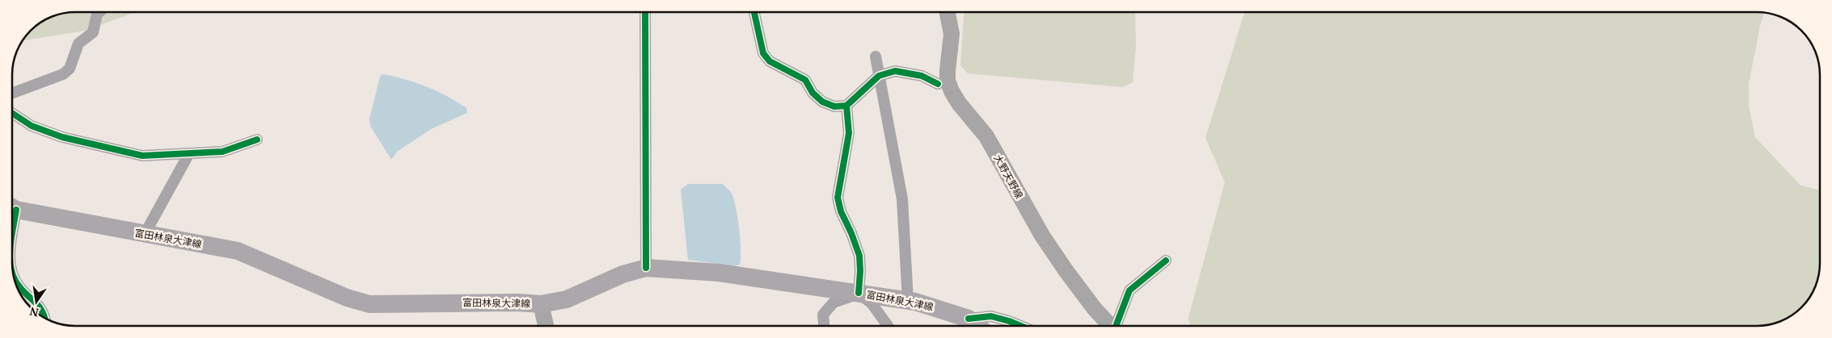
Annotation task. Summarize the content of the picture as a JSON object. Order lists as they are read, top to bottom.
{
  "streets": {
    "main road": ["大野天野線", "富田林泉大津線"]
  },
  "north": "bottom"
}
